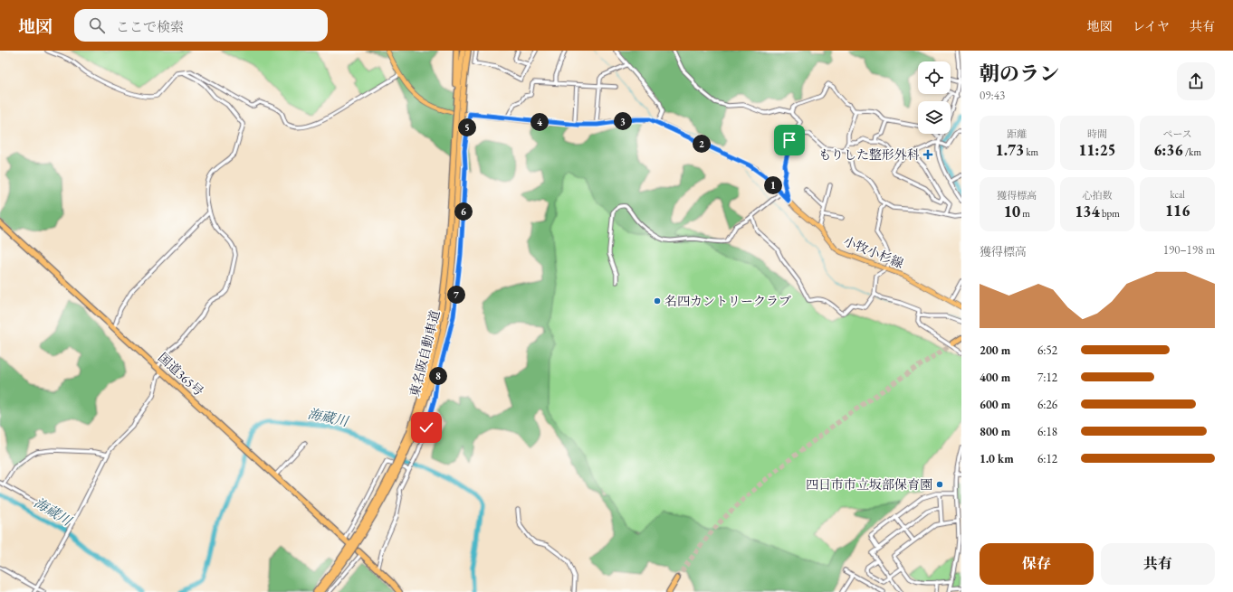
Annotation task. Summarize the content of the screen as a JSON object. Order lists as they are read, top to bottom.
{
  "streets": {
    "highway": ["東名阪自動車道", "国道365号"],
    "main road": ["小牧小杉線"]
  },
  "water": ["海蔵川"],
  "places": {
    "health": ["もりした整形外科"],
    "other": ["名四カントリークラブ", "四日市市立坂部保育園"]
  },
  "page": {
    "header": "地図",
    "search": "ここで検索",
    "nav": ["地図", "レイヤ", "共有"],
    "heading": ["朝のラン", "09:43"],
    "pins": [
      "3",
      "4",
      "5",
      "2",
      "1",
      "6",
      "7",
      "8"
    ],
    "stats": [
      ["距離", "1.73 km"],
      ["時間", "11:25"],
      ["ペース", "6:36 /km"],
      ["獲得標高", "10 m"],
      ["心拍数", "134 bpm"],
      ["kcal", "116"]
    ],
    "chart": ["獲得標高", "190–198 m"],
    "list": [
      {
        "name": "200 m",
        "note": "6:52"
      },
      {
        "name": "400 m",
        "note": "7:12"
      },
      {
        "name": "600 m",
        "note": "6:26"
      },
      {
        "name": "800 m",
        "note": "6:18"
      },
      {
        "name": "1.0 km",
        "note": "6:12"
      }
    ],
    "buttons": ["保存", "共有"]
  }
}
